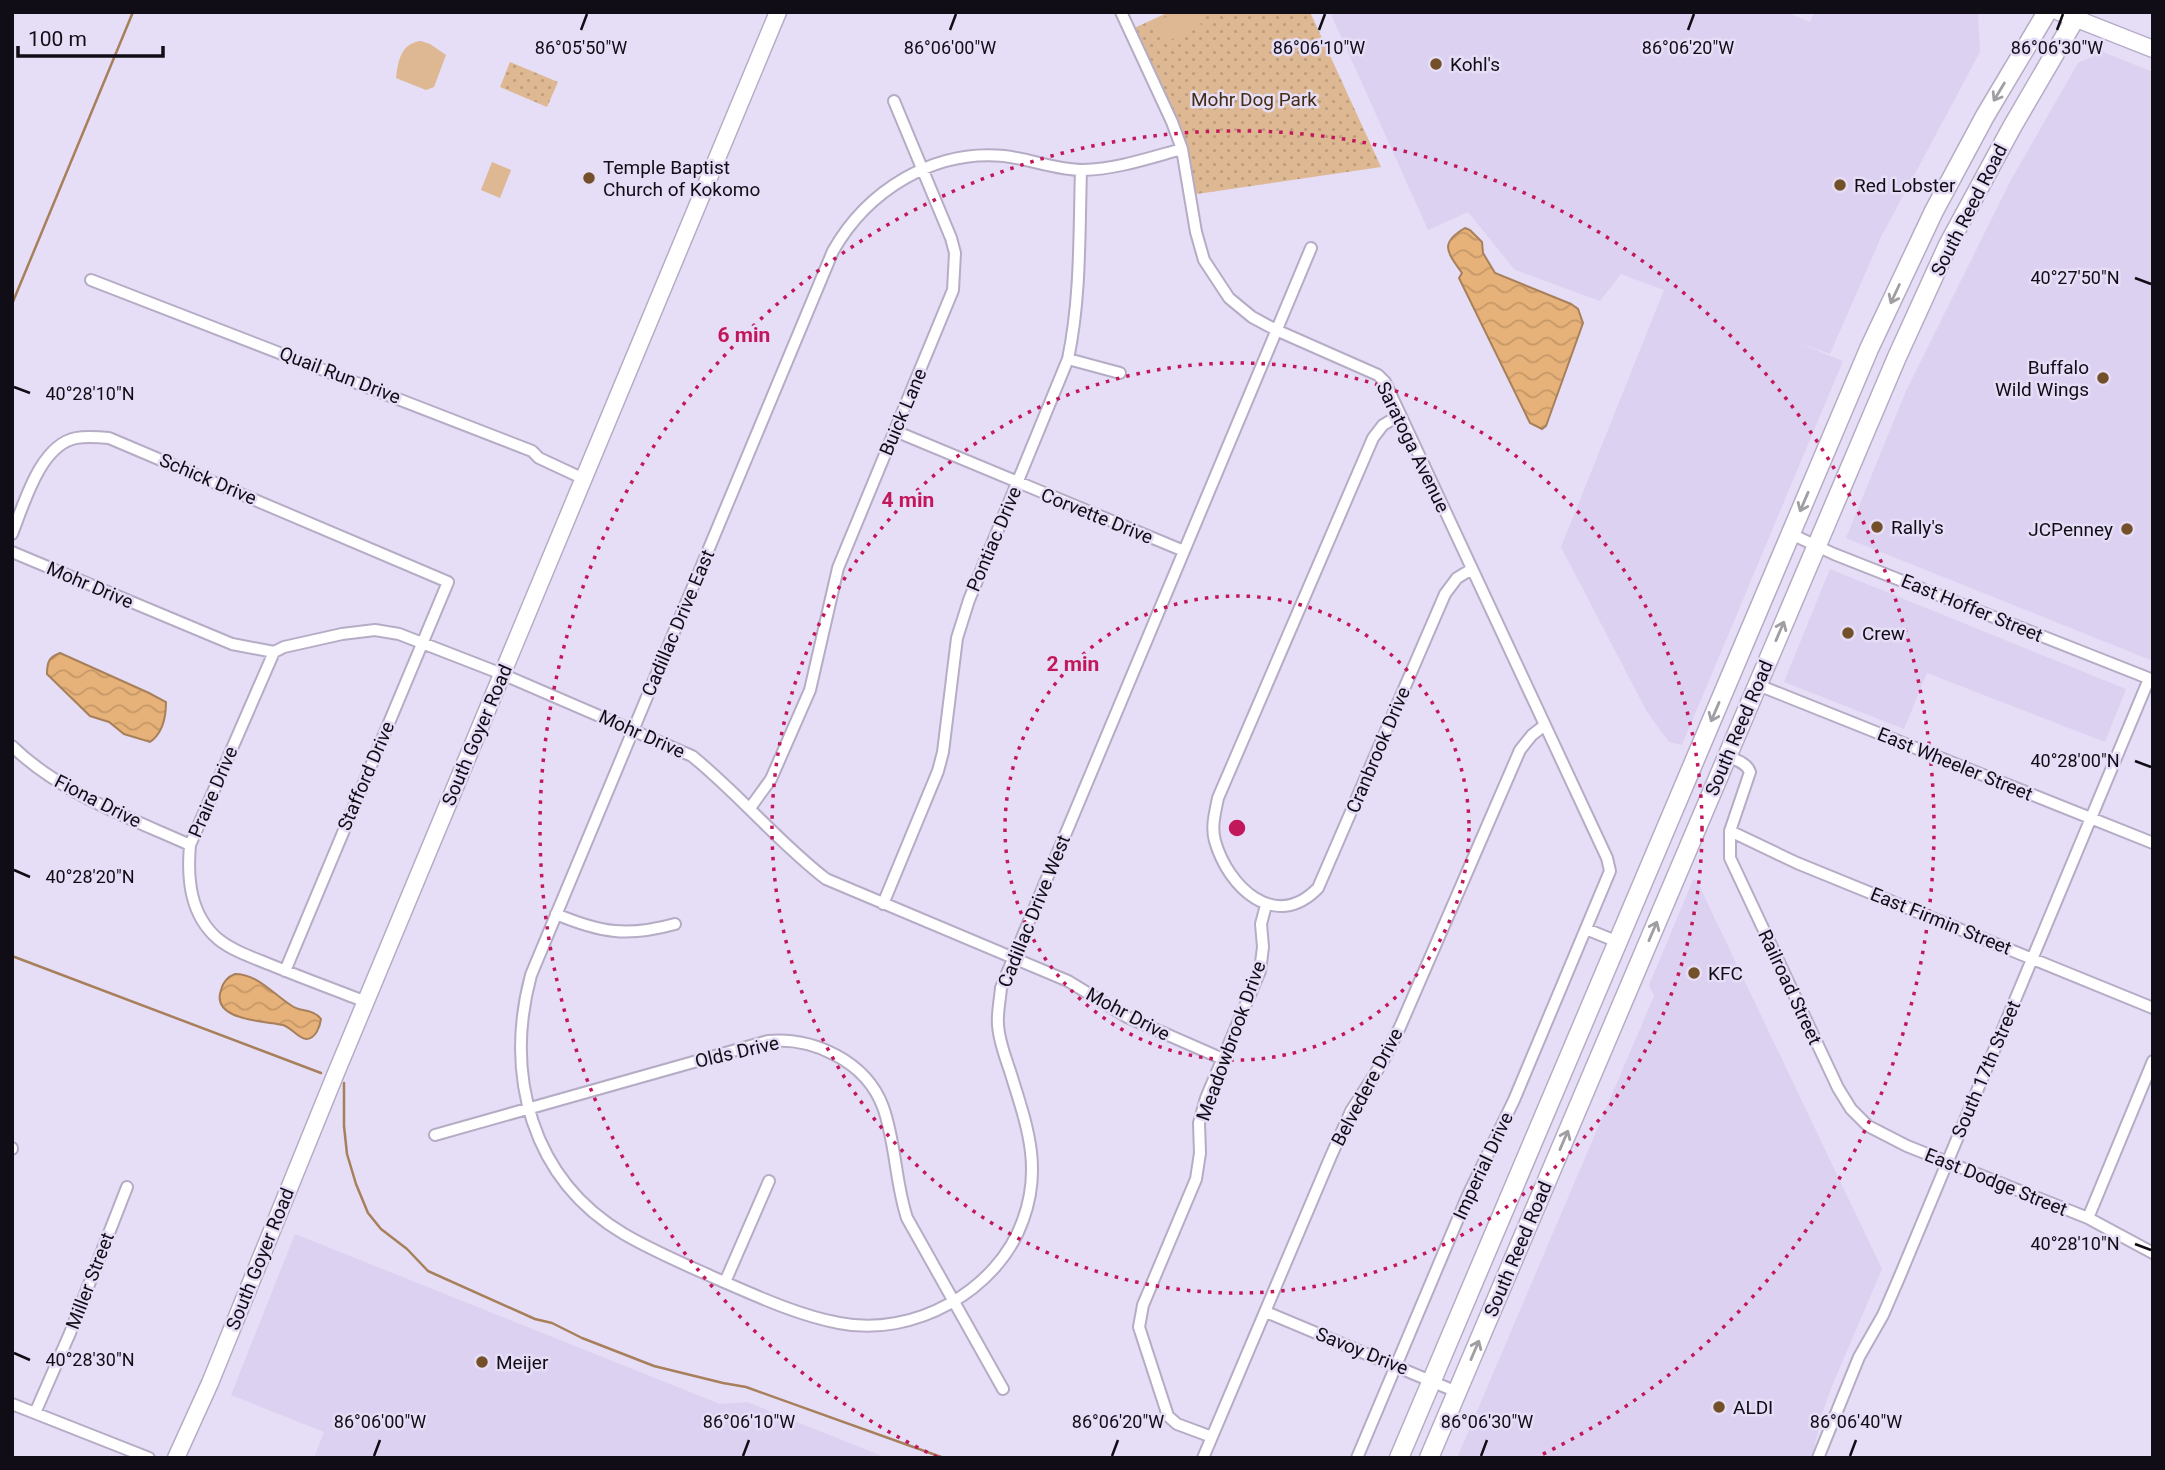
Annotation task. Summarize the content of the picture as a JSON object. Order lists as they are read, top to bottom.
{
  "streets": {
    "main road": ["South Reed Road"],
    "street": [
      "Quail Run Drive",
      "Buick Lane",
      "Saratoga Avenue",
      "Schick Drive",
      "Corvette Drive",
      "Pontiac Drive",
      "Mohr Drive",
      "East Hoffer Street",
      "Cadillac Drive East",
      "South Goyer Road",
      "Cranbrook Drive",
      "East Wheeler Street",
      "Stafford Drive",
      "Praire Drive",
      "Fiona Drive",
      "Cadillac Drive West",
      "East Firmin Street",
      "Railroad Street",
      "Meadowbrook Drive",
      "Olds Drive",
      "South 17th Street",
      "Belvedere Drive",
      "Imperial Drive",
      "East Dodge Street",
      "Miller Street",
      "Savoy Drive"
    ]
  },
  "crossings": [
    ["South Reed Road", "East Hoffer Street"],
    ["South Reed Road", "East Wheeler Street"],
    ["South Reed Road", "Savoy Drive"],
    ["Quail Run Drive", "South Goyer Road"],
    ["Buick Lane", "Corvette Drive"],
    ["Buick Lane", "Mohr Drive"],
    ["Buick Lane", "Cadillac Drive East"],
    ["Saratoga Avenue", "Cadillac Drive East"],
    ["Saratoga Avenue", "Cranbrook Drive"],
    ["Saratoga Avenue", "Cadillac Drive West"],
    ["Saratoga Avenue", "Belvedere Drive"],
    ["Saratoga Avenue", "Imperial Drive"],
    ["Schick Drive", "Stafford Drive"],
    ["Corvette Drive", "Pontiac Drive"],
    ["Corvette Drive", "Cadillac Drive West"],
    ["Pontiac Drive", "Mohr Drive"],
    ["Pontiac Drive", "Cadillac Drive East"],
    ["Mohr Drive", "Cadillac Drive East"],
    ["Mohr Drive", "South Goyer Road"],
    ["Mohr Drive", "Stafford Drive"],
    ["Mohr Drive", "Praire Drive"],
    ["Mohr Drive", "Cadillac Drive West"],
    ["Mohr Drive", "Meadowbrook Drive"],
    ["East Hoffer Street", "South 17th Street"],
    ["Cadillac Drive East", "Cadillac Drive West"],
    ["Cadillac Drive East", "Olds Drive"],
    ["South Goyer Road", "Praire Drive"],
    ["Cranbrook Drive", "Meadowbrook Drive"],
    ["East Wheeler Street", "South 17th Street"],
    ["Stafford Drive", "Praire Drive"],
    ["Praire Drive", "Fiona Drive"],
    ["Cadillac Drive West", "Olds Drive"],
    ["East Firmin Street", "Railroad Street"],
    ["East Firmin Street", "South 17th Street"],
    ["Railroad Street", "East Dodge Street"],
    ["Meadowbrook Drive", "Belvedere Drive"],
    ["South 17th Street", "East Dodge Street"],
    ["Belvedere Drive", "Savoy Drive"],
    ["Imperial Drive", "Savoy Drive"]
  ],
  "parks": ["Mohr Dog Park"],
  "places": [
    "Kohl's",
    "Temple Baptist Church of Kokomo",
    "Red Lobster",
    "Buffalo Wild Wings",
    "Rally's",
    "JCPenney",
    "Crew",
    "KFC",
    "Meijer",
    "ALDI"
  ],
  "scale_bar": "100 m",
  "coordinates": [
    "86°05'50\"W",
    "86°06'10\"W",
    "86°06'20\"W",
    "86°06'30\"W",
    "86°06'00\"W",
    "40°27'50\"N",
    "40°28'10\"N",
    "40°28'00\"N",
    "40°28'20\"N",
    "40°28'30\"N",
    "86°06'40\"W"
  ],
  "rings": ["6 min", "4 min", "2 min"]
}
